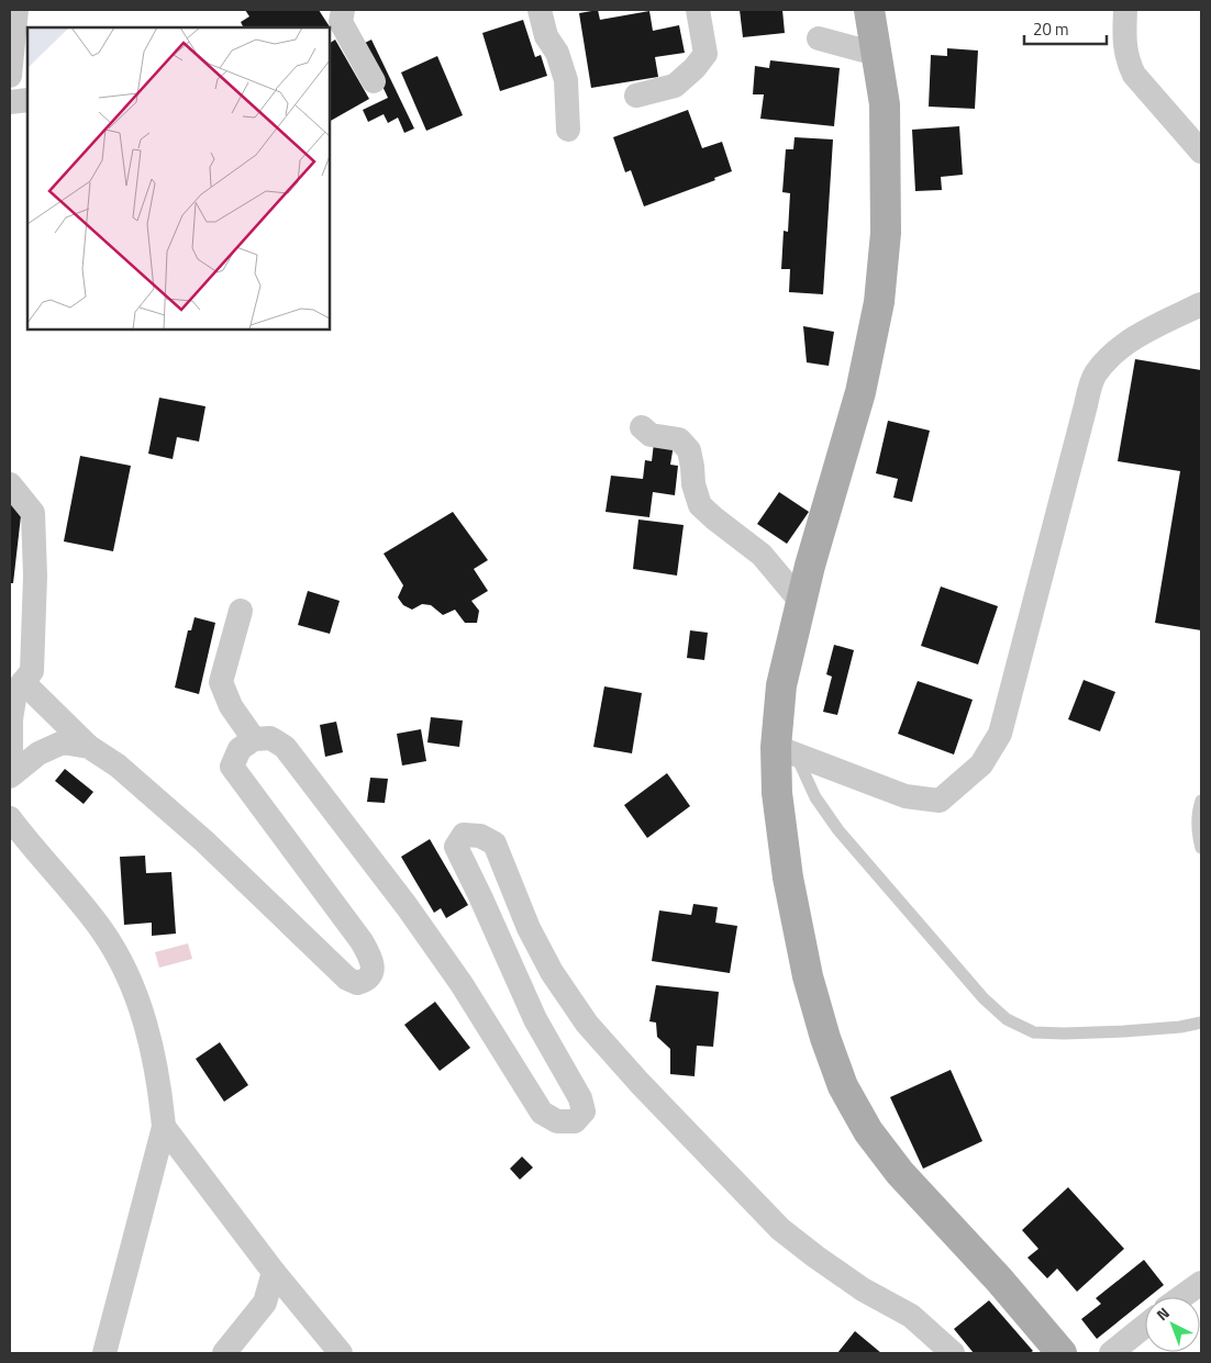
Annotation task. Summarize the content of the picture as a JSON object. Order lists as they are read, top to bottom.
{
  "scale_bar": "20 m",
  "north": "top left"
}
